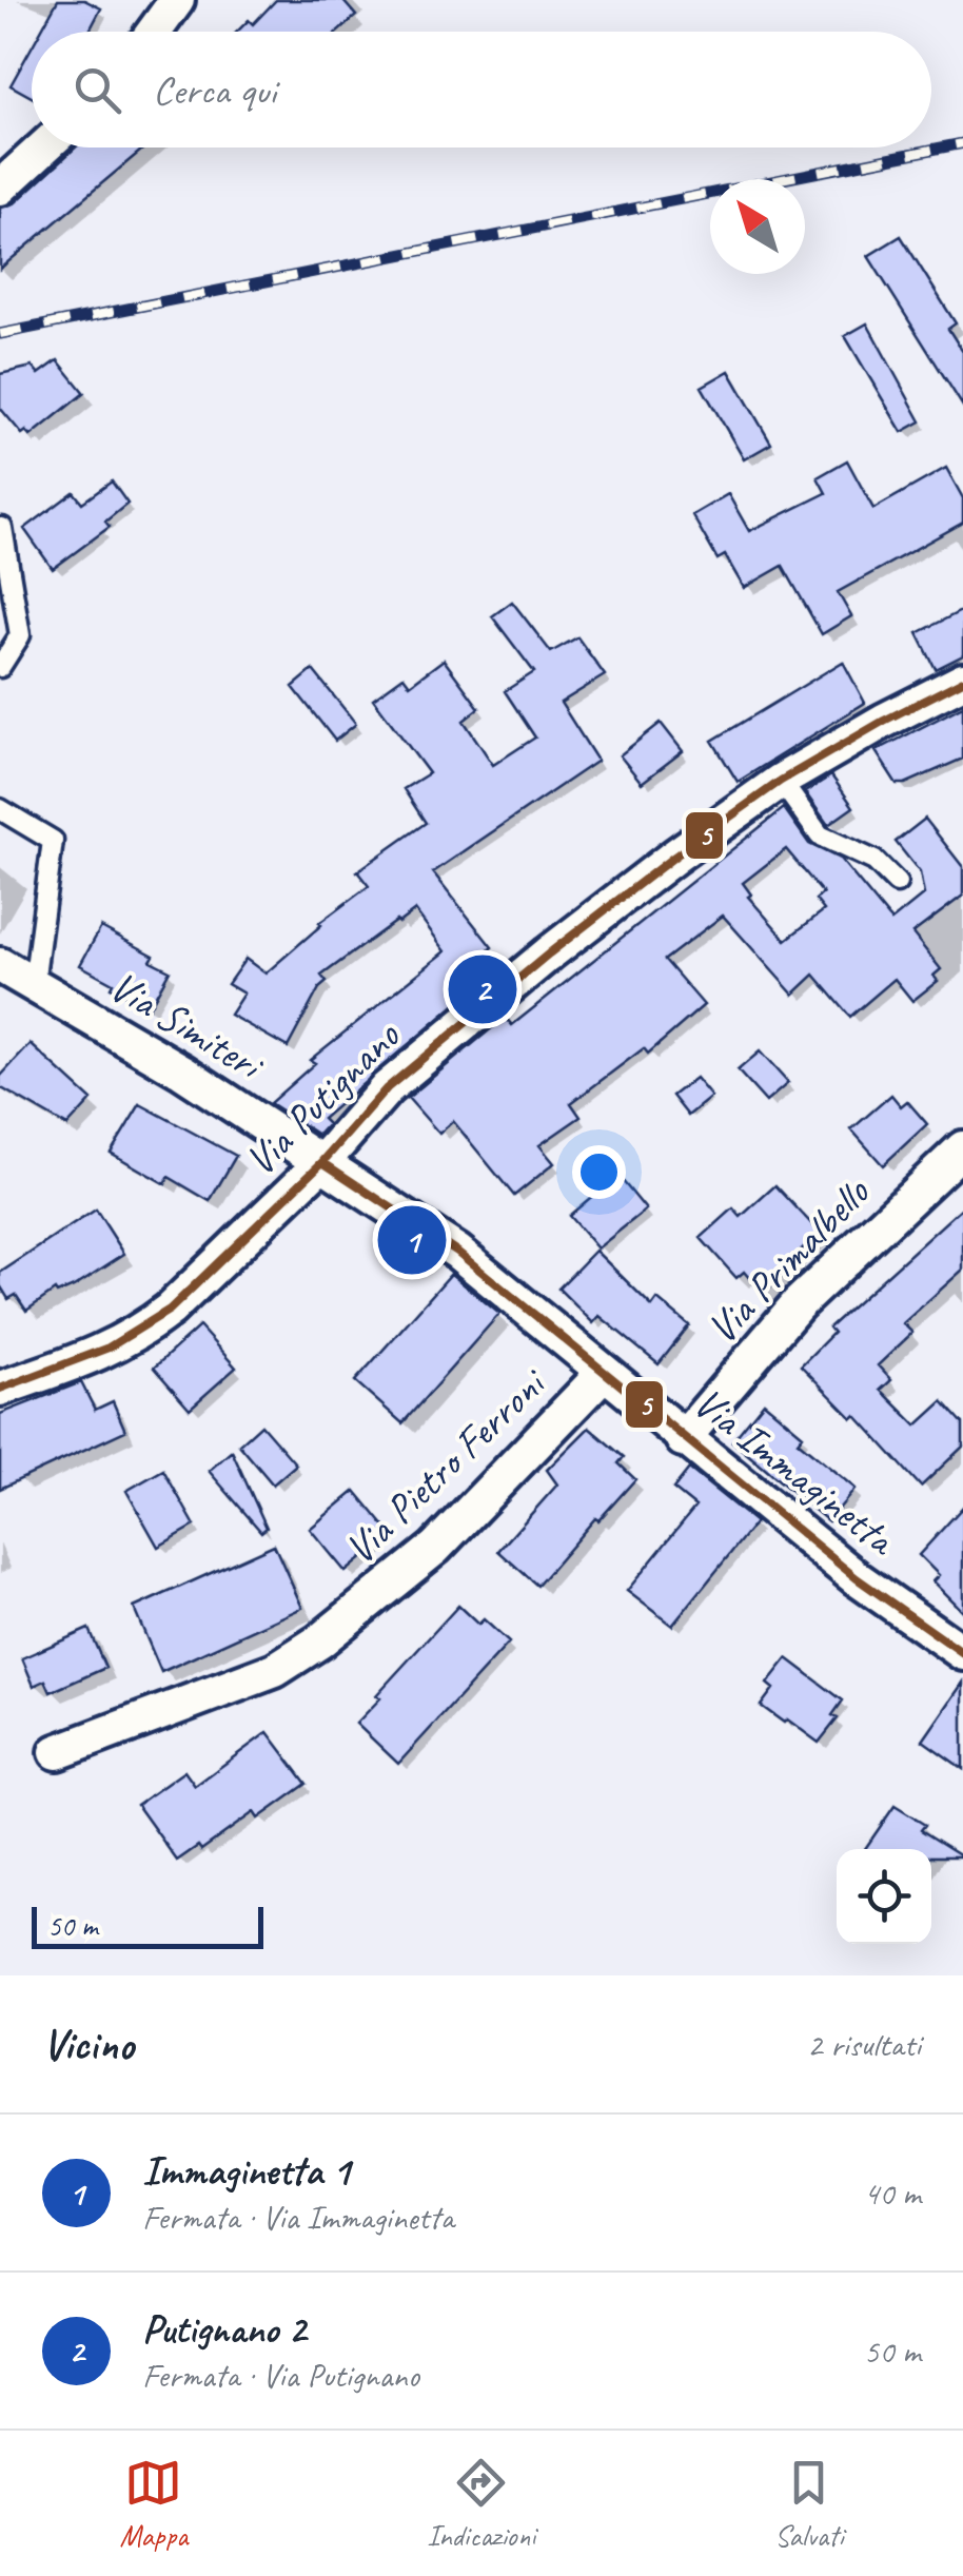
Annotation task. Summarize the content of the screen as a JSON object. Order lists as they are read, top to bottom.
{
  "streets": {
    "street": [
      "Via Simiteri",
      "Via Putignano",
      "Via Primalbello",
      "Via Pietro Ferroni",
      "Via Immaginetta"
    ]
  },
  "crossings": [
    ["Via Simiteri", "Via Putignano"],
    ["Via Simiteri", "Via Immaginetta"],
    ["Via Putignano", "Via Immaginetta"],
    ["Via Primalbello", "Via Immaginetta"],
    ["Via Pietro Ferroni", "Via Immaginetta"]
  ],
  "lines": ["transit line 5"],
  "scale_bar": "50 m",
  "north": "top left",
  "page": {
    "search": "Cerca qui",
    "pins": ["2", "1"],
    "scale": "50 m",
    "heading": ["Vicino", "2 risultati"],
    "list": [
      {
        "mark": "1",
        "name": "Immaginetta 1",
        "note": "Fermata · Via Immaginetta",
        "value": "40 m"
      },
      {
        "mark": "2",
        "name": "Putignano 2",
        "note": "Fermata · Via Putignano",
        "value": "50 m"
      }
    ],
    "nav": ["Mappa", "Indicazioni", "Salvati"]
  }
}
